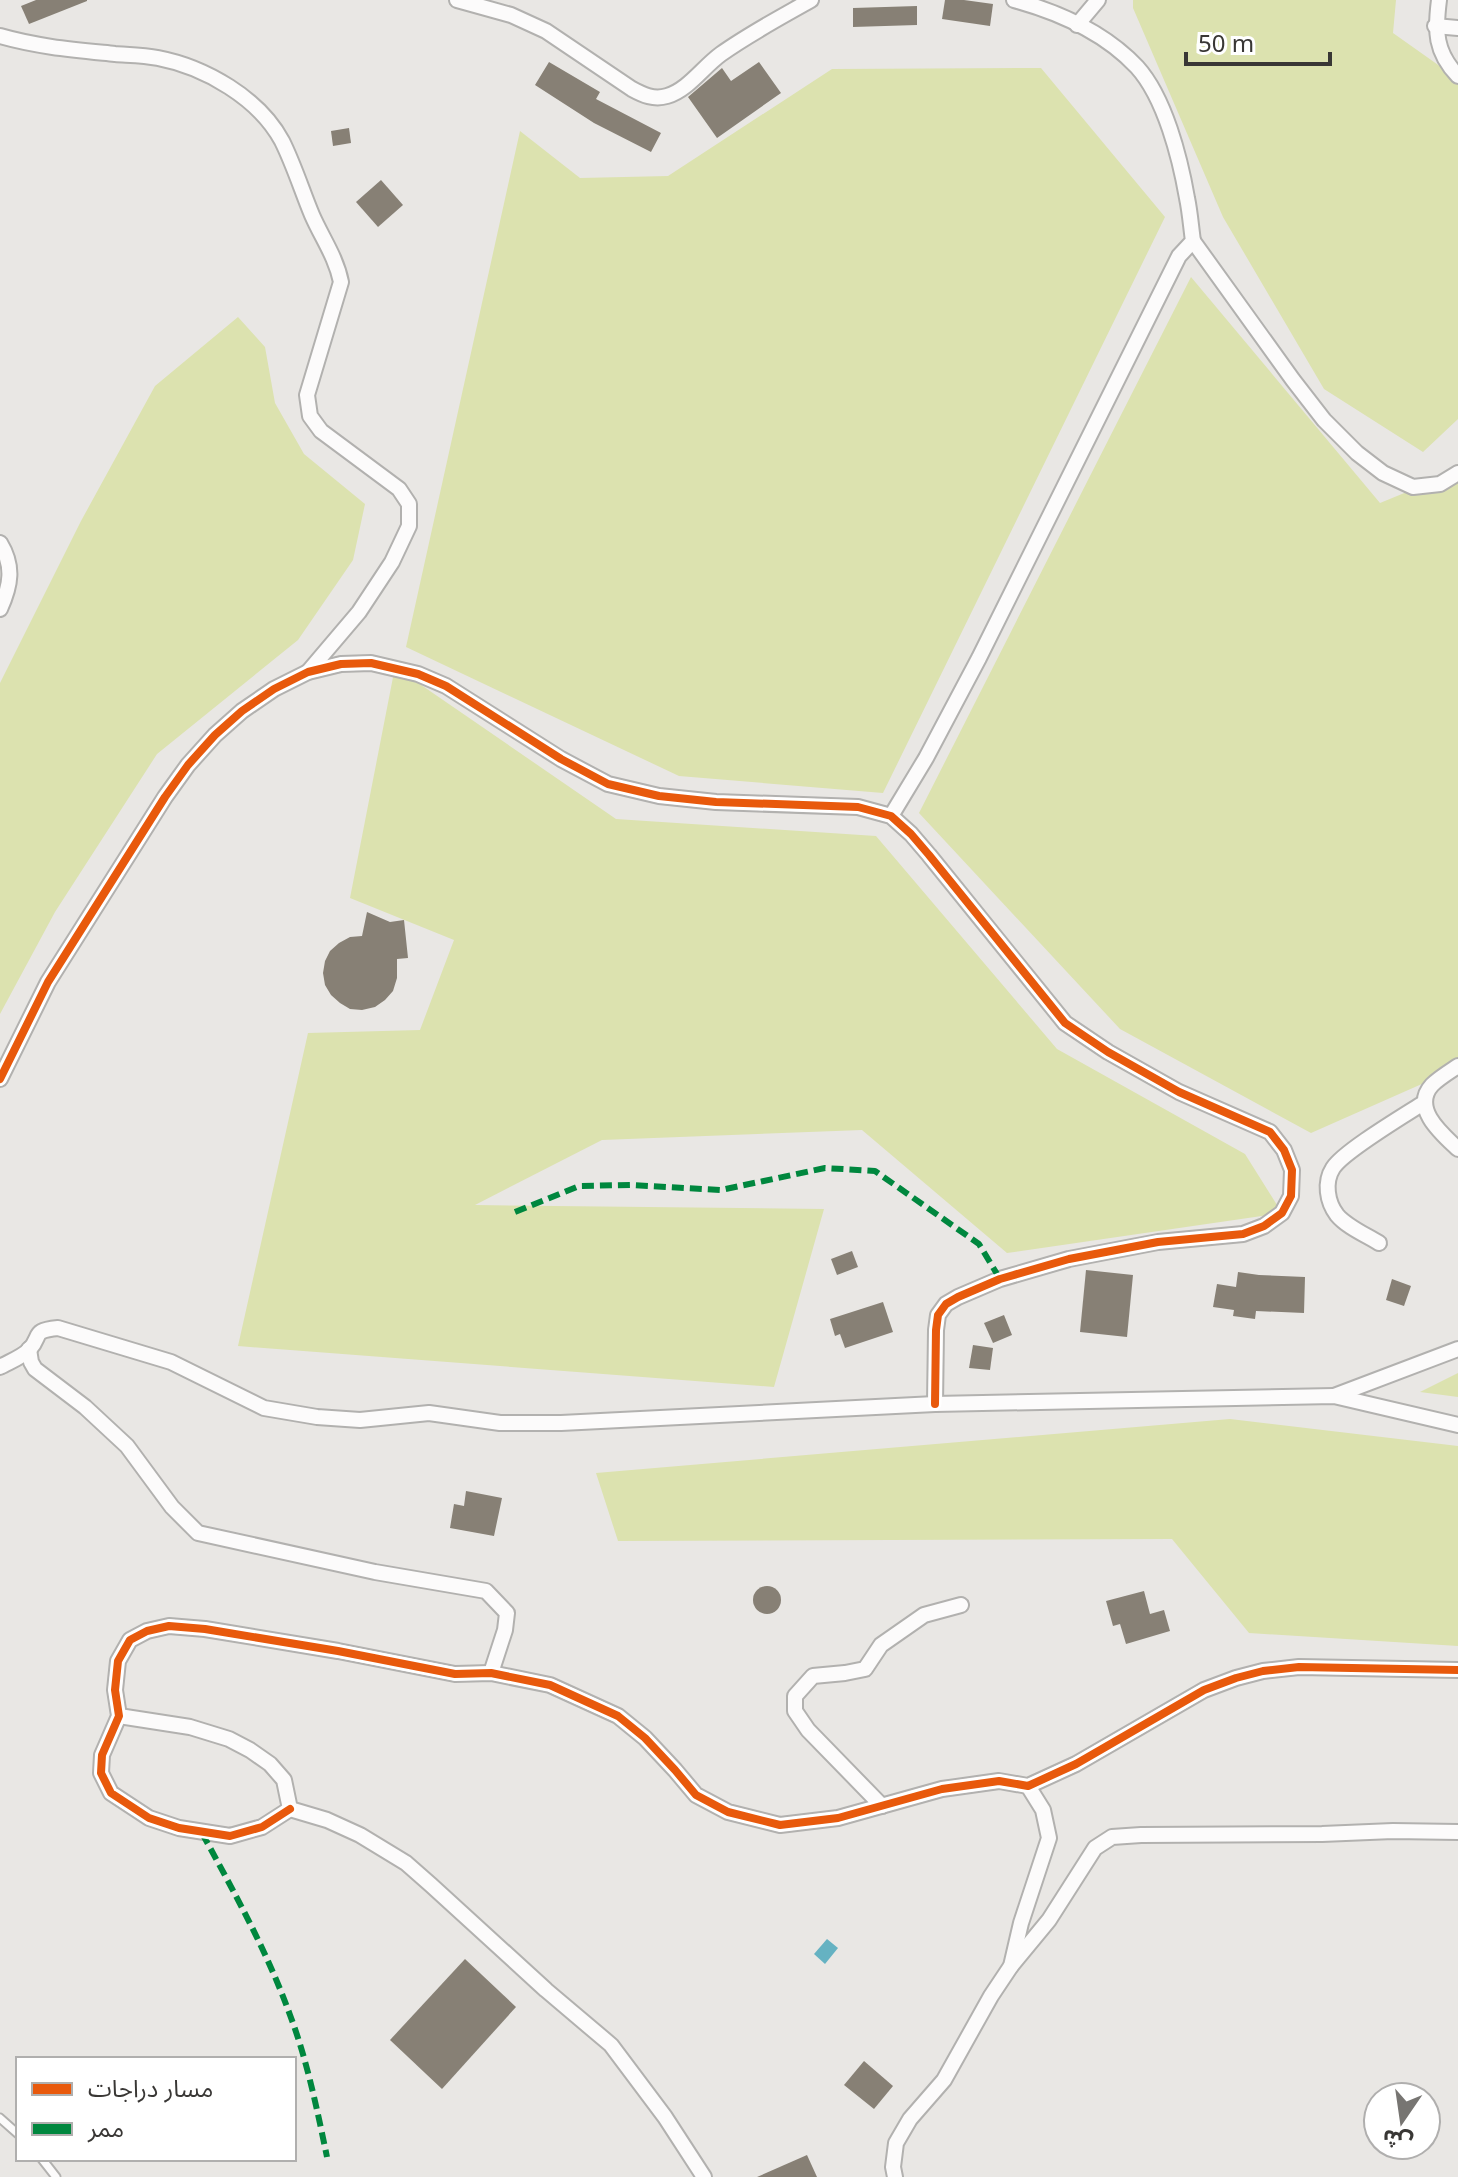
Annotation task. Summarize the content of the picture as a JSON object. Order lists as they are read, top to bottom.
{
  "legend": ["مسار دراجات", "ممر"],
  "scale_bar": "50 m",
  "north": "bottom"
}
